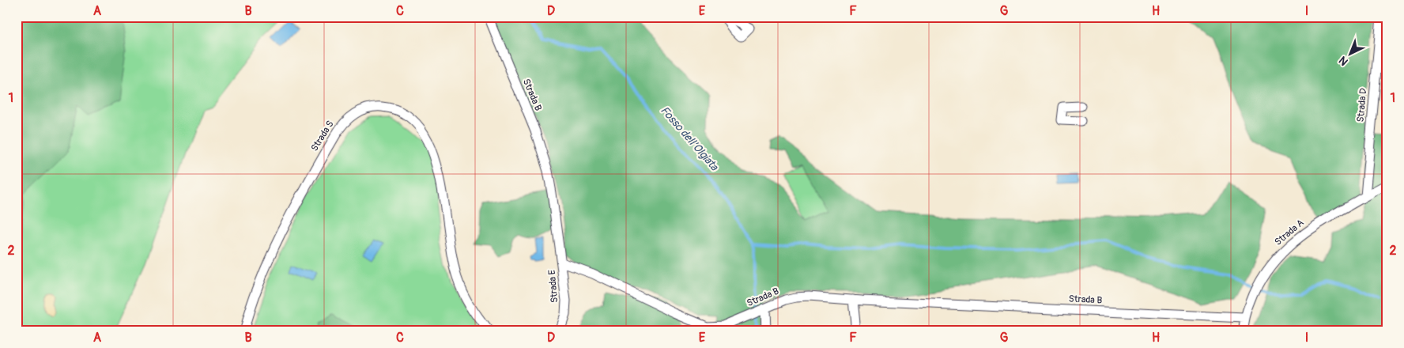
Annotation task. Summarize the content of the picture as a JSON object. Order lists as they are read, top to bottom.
{
  "streets": {
    "street": [
      "Strada B",
      "Strada D",
      "Strada S",
      "Strada A",
      "Strada E"
    ]
  },
  "crossings": [
    ["Strada B", "Strada A"],
    ["Strada B", "Strada E"],
    ["Strada D", "Strada A"]
  ],
  "water": ["Fosso dell’Olgiata"],
  "north": "bottom left",
  "grid": {
    "columns": [
      "A",
      "B",
      "C",
      "D",
      "E",
      "F",
      "G",
      "H",
      "I"
    ],
    "rows": ["1", "2"]
  }
}
